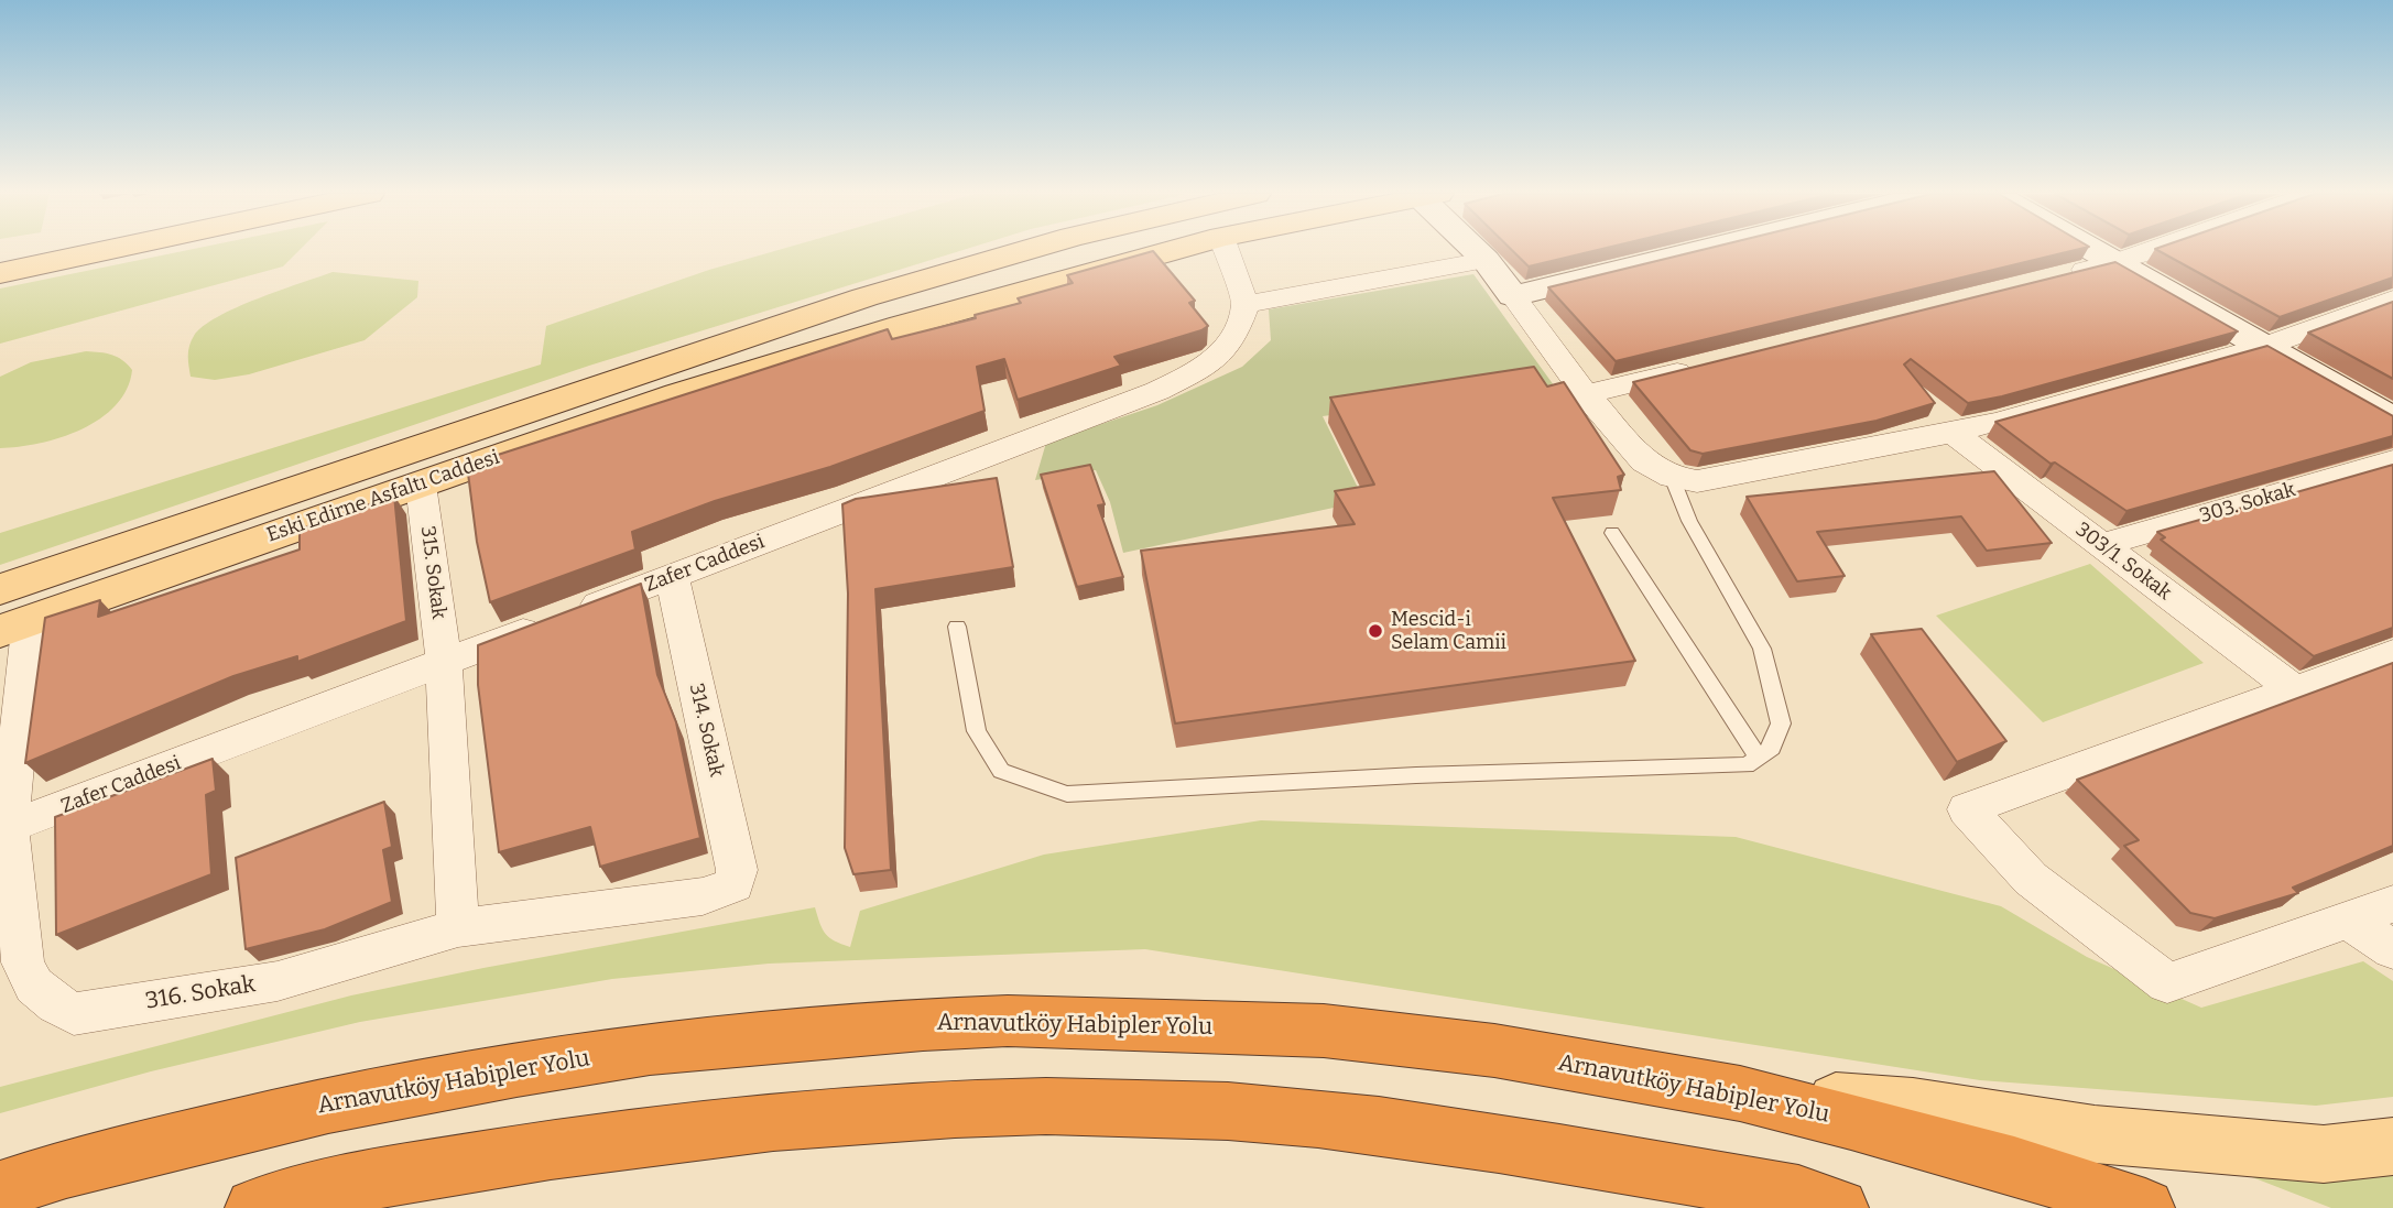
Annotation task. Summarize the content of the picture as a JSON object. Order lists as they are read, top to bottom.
{
  "streets": {
    "highway": ["Arnavutköy Habipler Yolu"],
    "main road": ["Eski Edirne Asfaltı Caddesi"],
    "street": [
      "303. Sokak",
      "303/1. Sokak",
      "Zafer Caddesi",
      "315. Sokak",
      "314. Sokak",
      "316. Sokak"
    ]
  },
  "crossings": [
    ["Eski Edirne Asfaltı Caddesi", "315. Sokak"],
    ["Eski Edirne Asfaltı Caddesi", "316. Sokak"],
    ["303. Sokak", "303/1. Sokak"],
    ["Zafer Caddesi", "315. Sokak"],
    ["Zafer Caddesi", "314. Sokak"],
    ["Zafer Caddesi", "316. Sokak"],
    ["315. Sokak", "316. Sokak"],
    ["314. Sokak", "316. Sokak"]
  ],
  "places": ["Mescid-i Selam Camii"]
}
